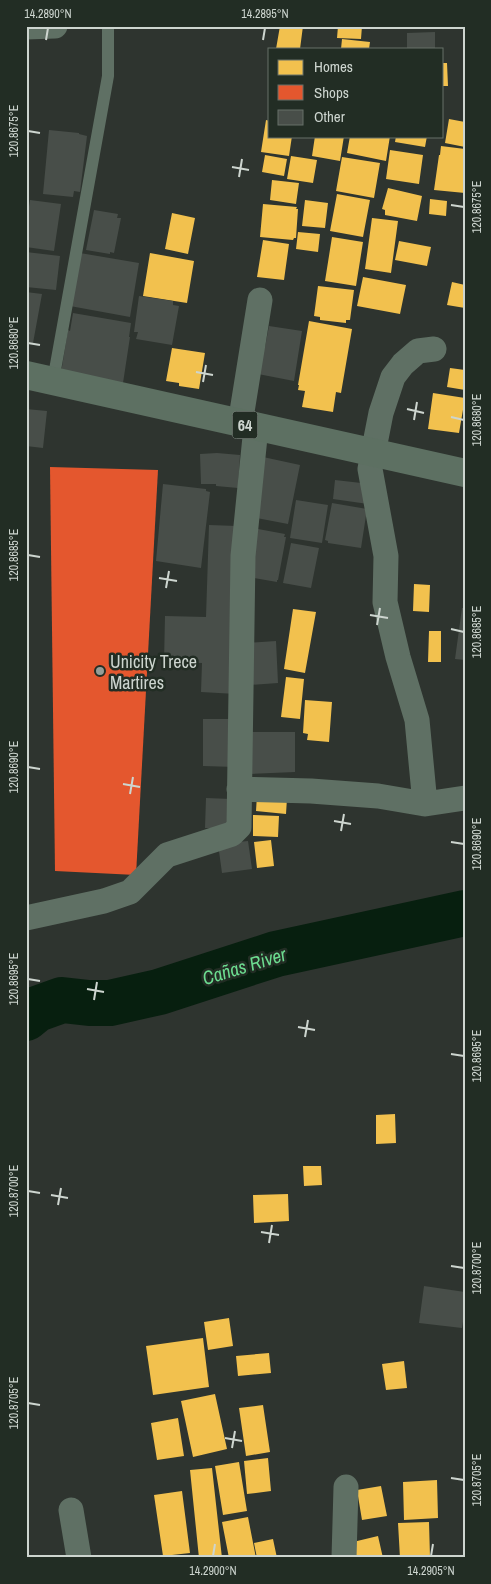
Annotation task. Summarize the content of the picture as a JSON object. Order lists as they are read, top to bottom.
{
  "streets": {
    "main road": ["64"]
  },
  "water": ["Cañas River"],
  "places": ["Unicity Trece Martires"],
  "legend": ["Homes", "Shops", "Other"],
  "coordinates": [
    "14.2890°N",
    "14.2895°N",
    "120.8675°E",
    "120.8680°E",
    "120.8685°E",
    "120.8690°E",
    "120.8695°E",
    "120.8700°E",
    "120.8705°E",
    "14.2900°N",
    "14.2905°N"
  ]
}
